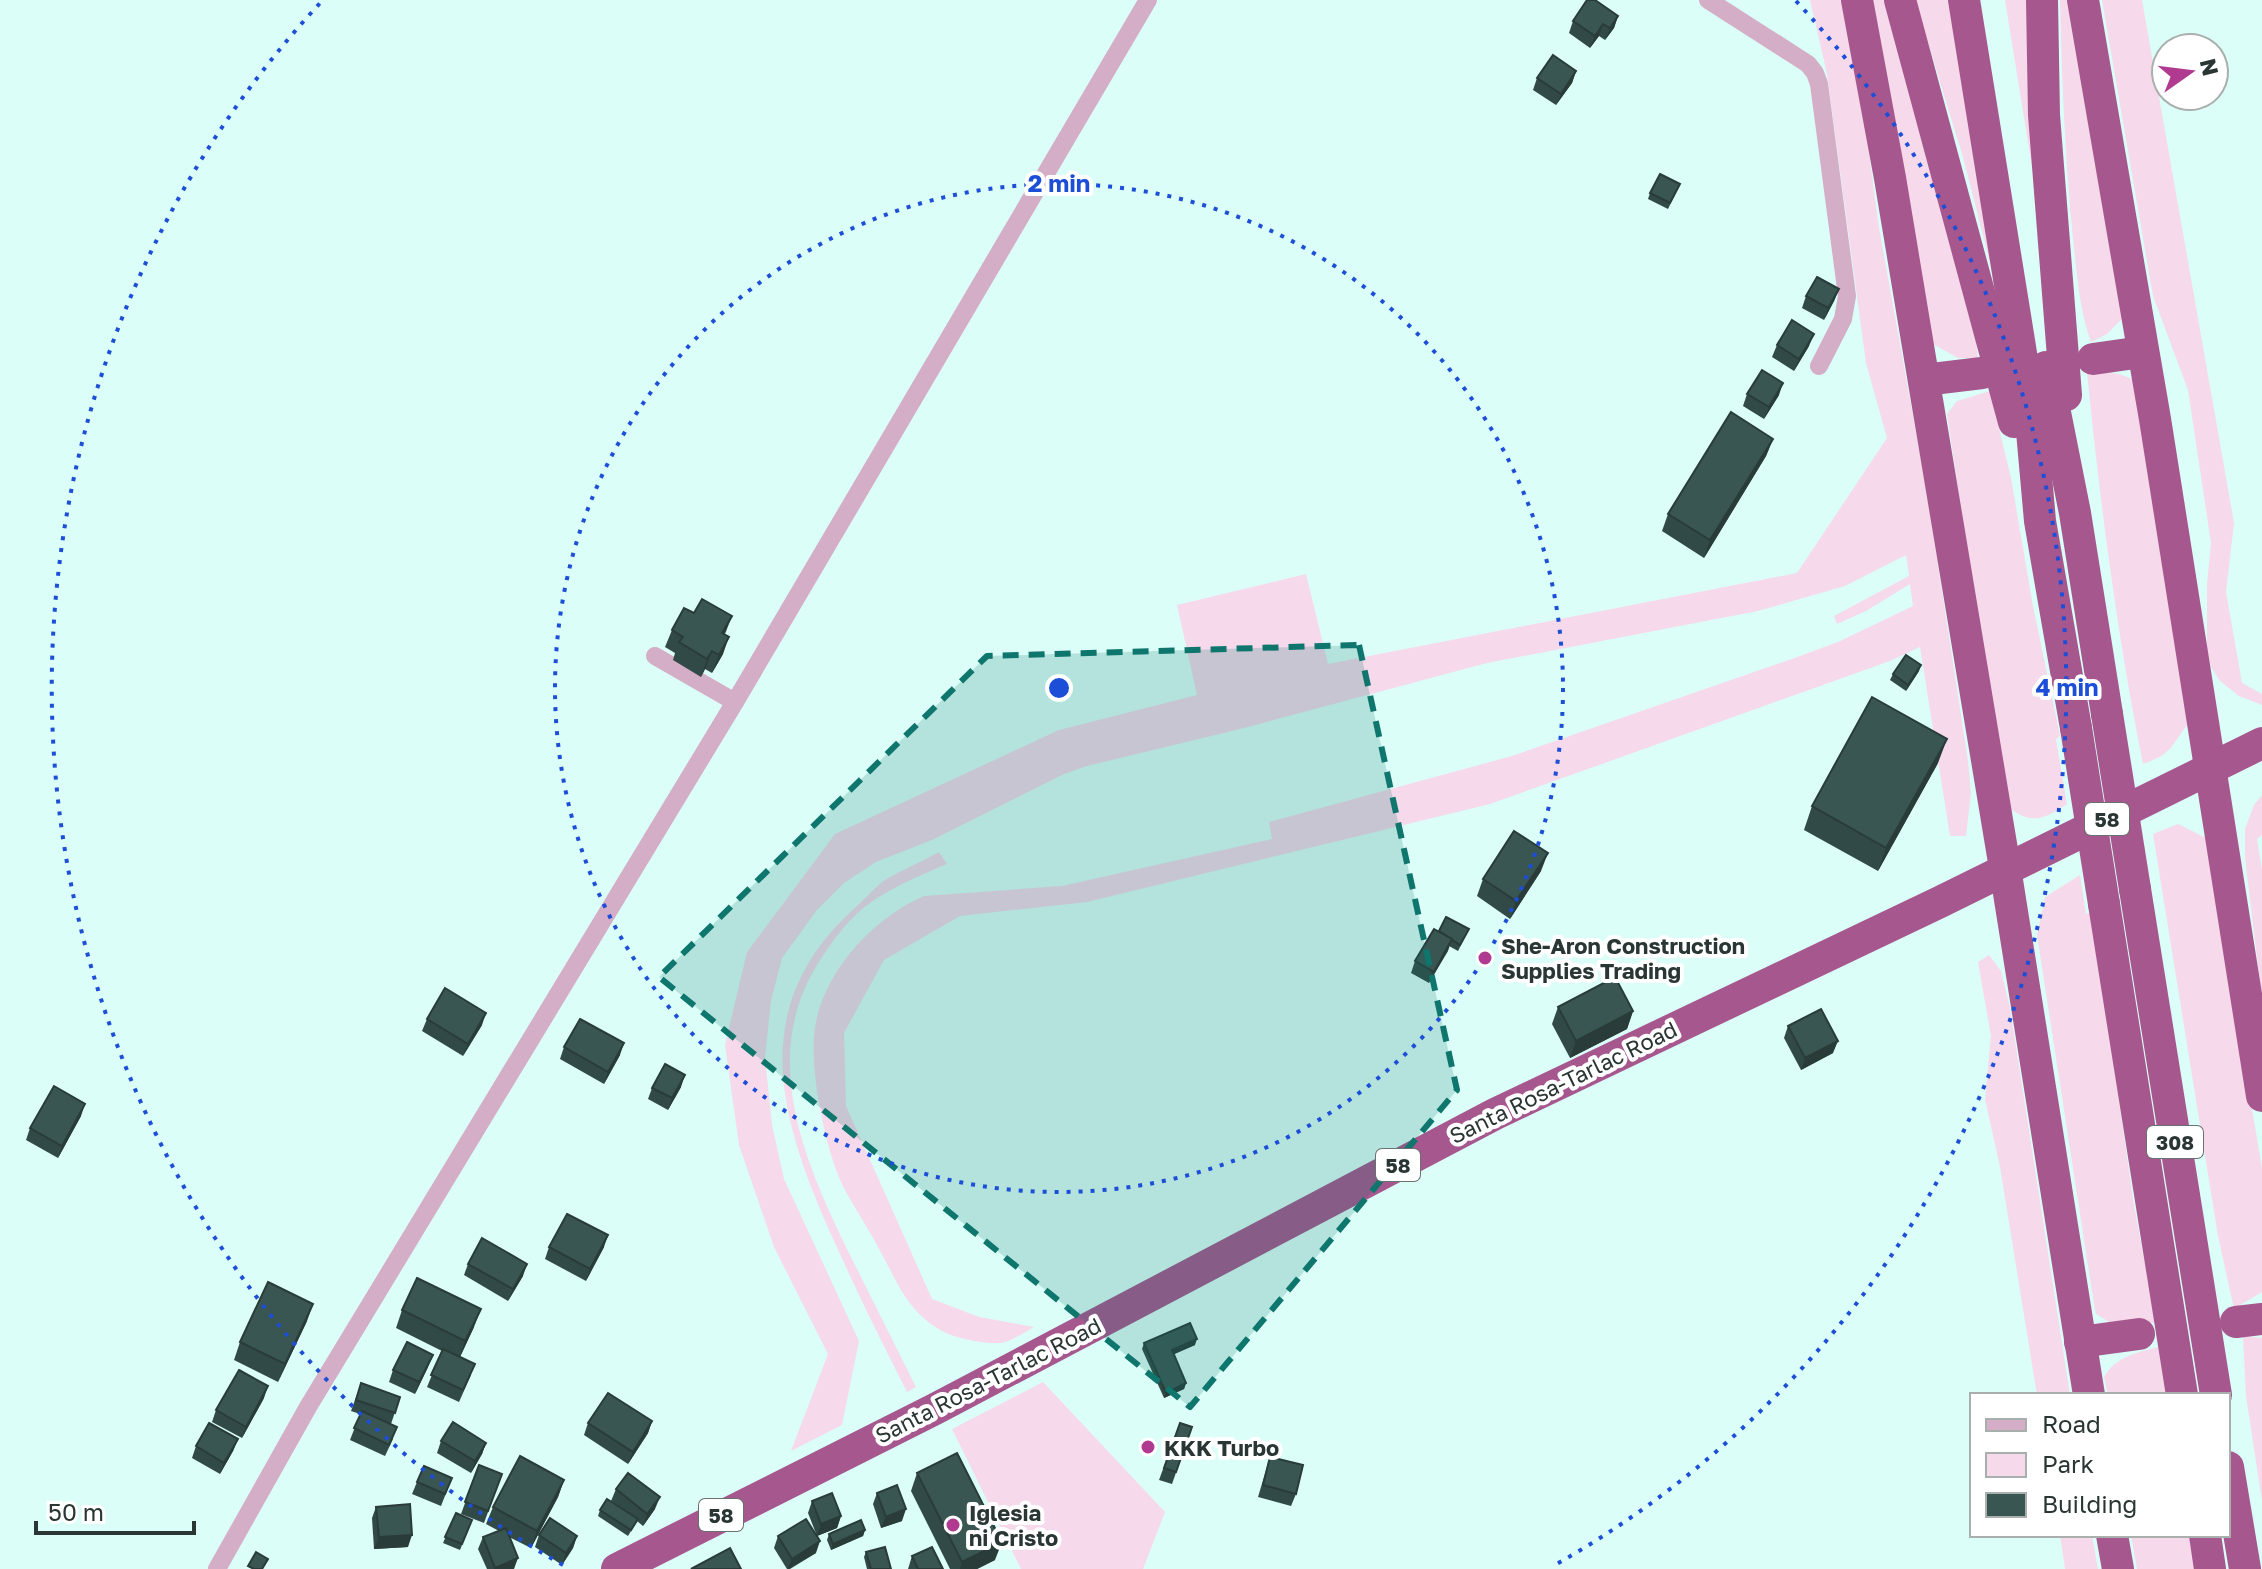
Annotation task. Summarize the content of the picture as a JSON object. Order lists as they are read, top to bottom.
{
  "streets": {
    "highway": ["58", "Santa Rosa-Tarlac Road", "308"]
  },
  "places": ["She-Aron Construction Supplies Trading", "KKK Turbo", "Iglesia ni Cristo"],
  "legend": ["Road", "Park", "Building"],
  "scale_bar": "50 m",
  "north": "right",
  "rings": ["2 min", "4 min"]
}
